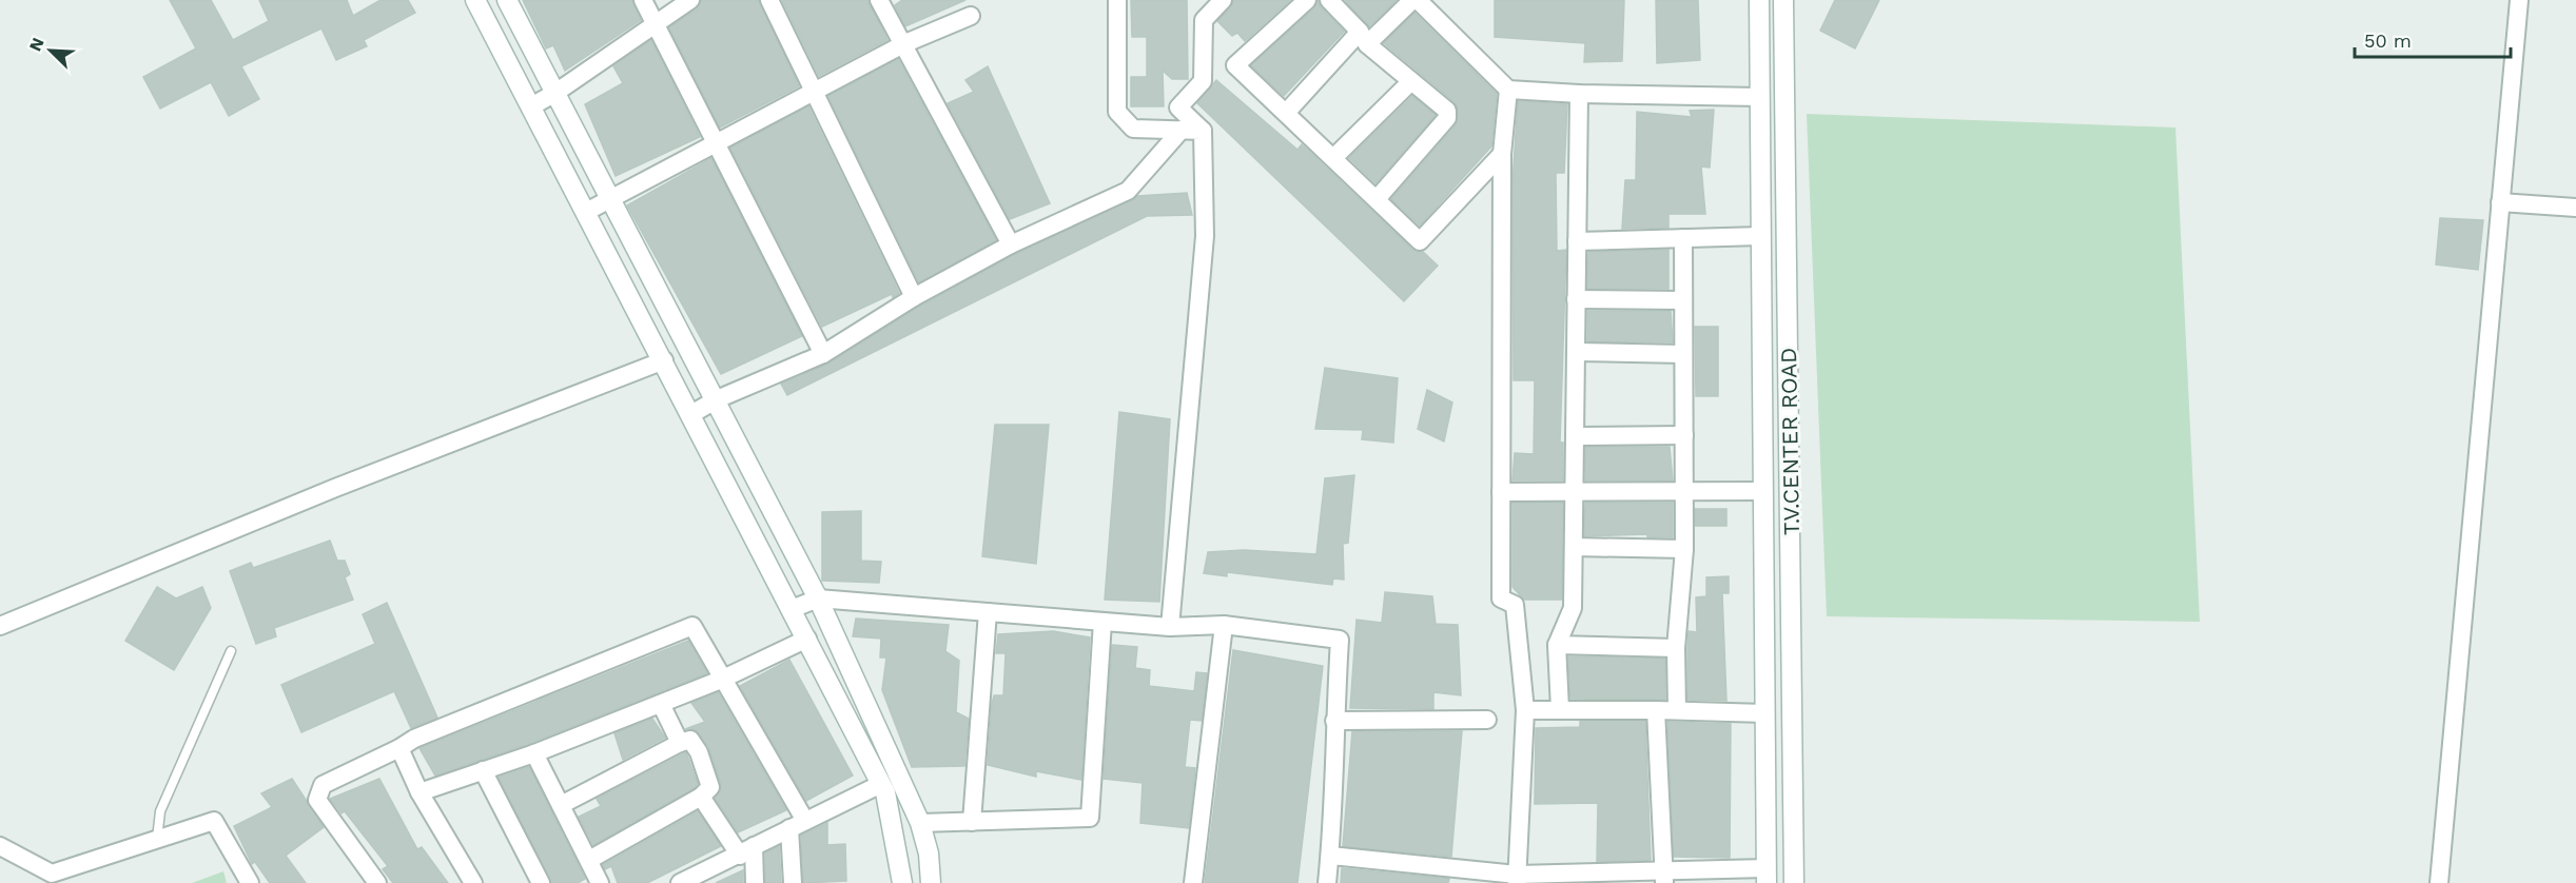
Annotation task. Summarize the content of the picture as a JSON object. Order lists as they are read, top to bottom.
{
  "streets": {
    "street": ["T.V.CENTER ROAD"]
  },
  "scale_bar": "50 m",
  "north": "top left"
}
